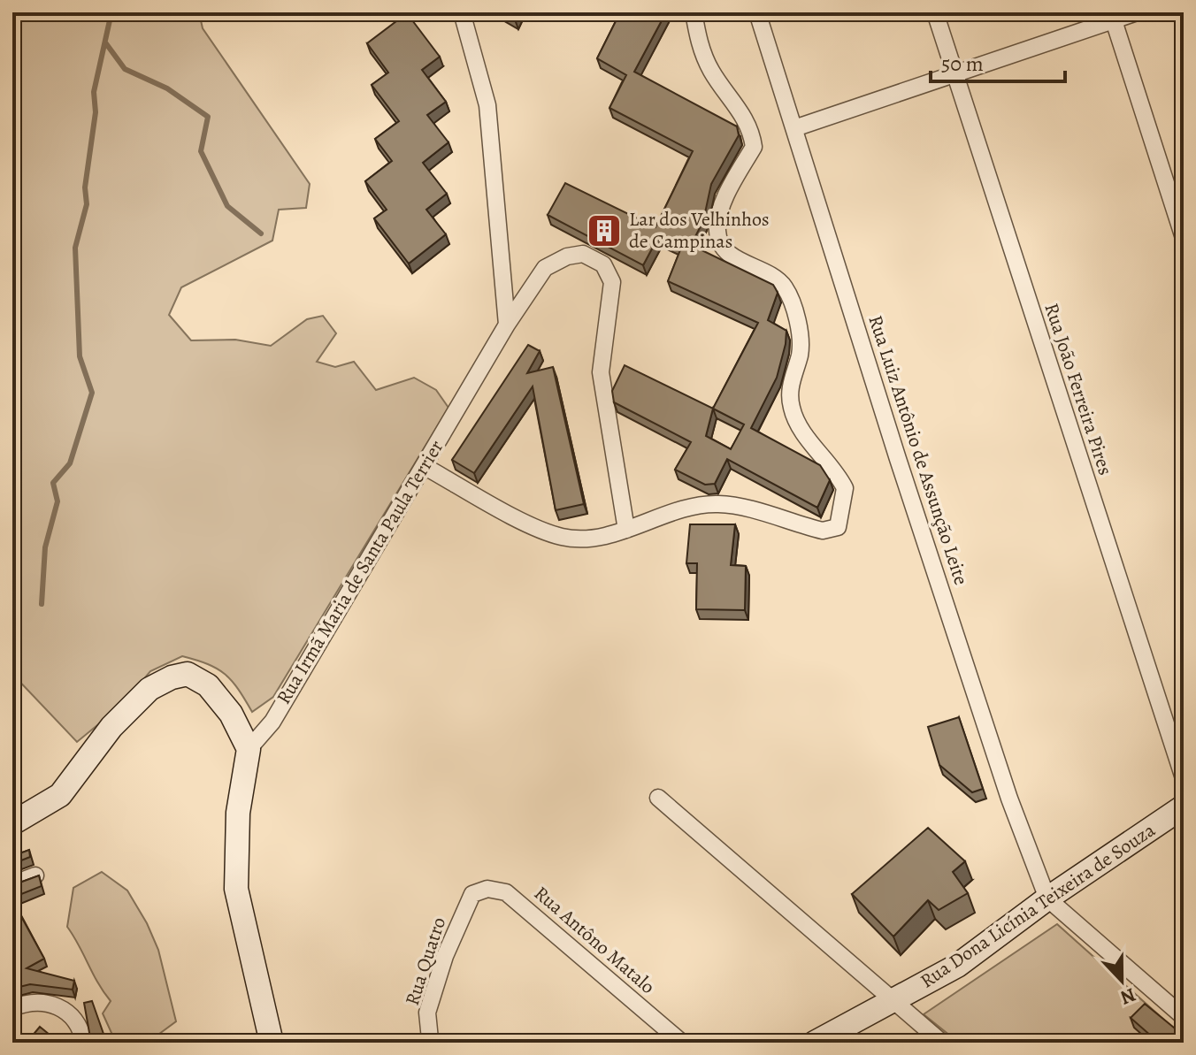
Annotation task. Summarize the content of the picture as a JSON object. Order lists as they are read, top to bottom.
{
  "streets": {
    "main road": ["Rua Dona Licínia Teixeira de Souza"],
    "street": [
      "Rua João Ferreira Pires",
      "Rua Luiz Antônio de Assunção Leite",
      "Rua Irmã Maria de Santa Paula Terrier",
      "Rua Antôno Matalo",
      "Rua Quatro"
    ]
  },
  "crossings": [
    ["Rua Luiz Antônio de Assunção Leite", "Rua Dona Licínia Teixeira de Souza"],
    ["Rua Antôno Matalo", "Rua Quatro"]
  ],
  "places": {
    "building": ["Lar dos Velhinhos de Campinas"]
  },
  "scale_bar": "50 m",
  "north": "bottom"
}
